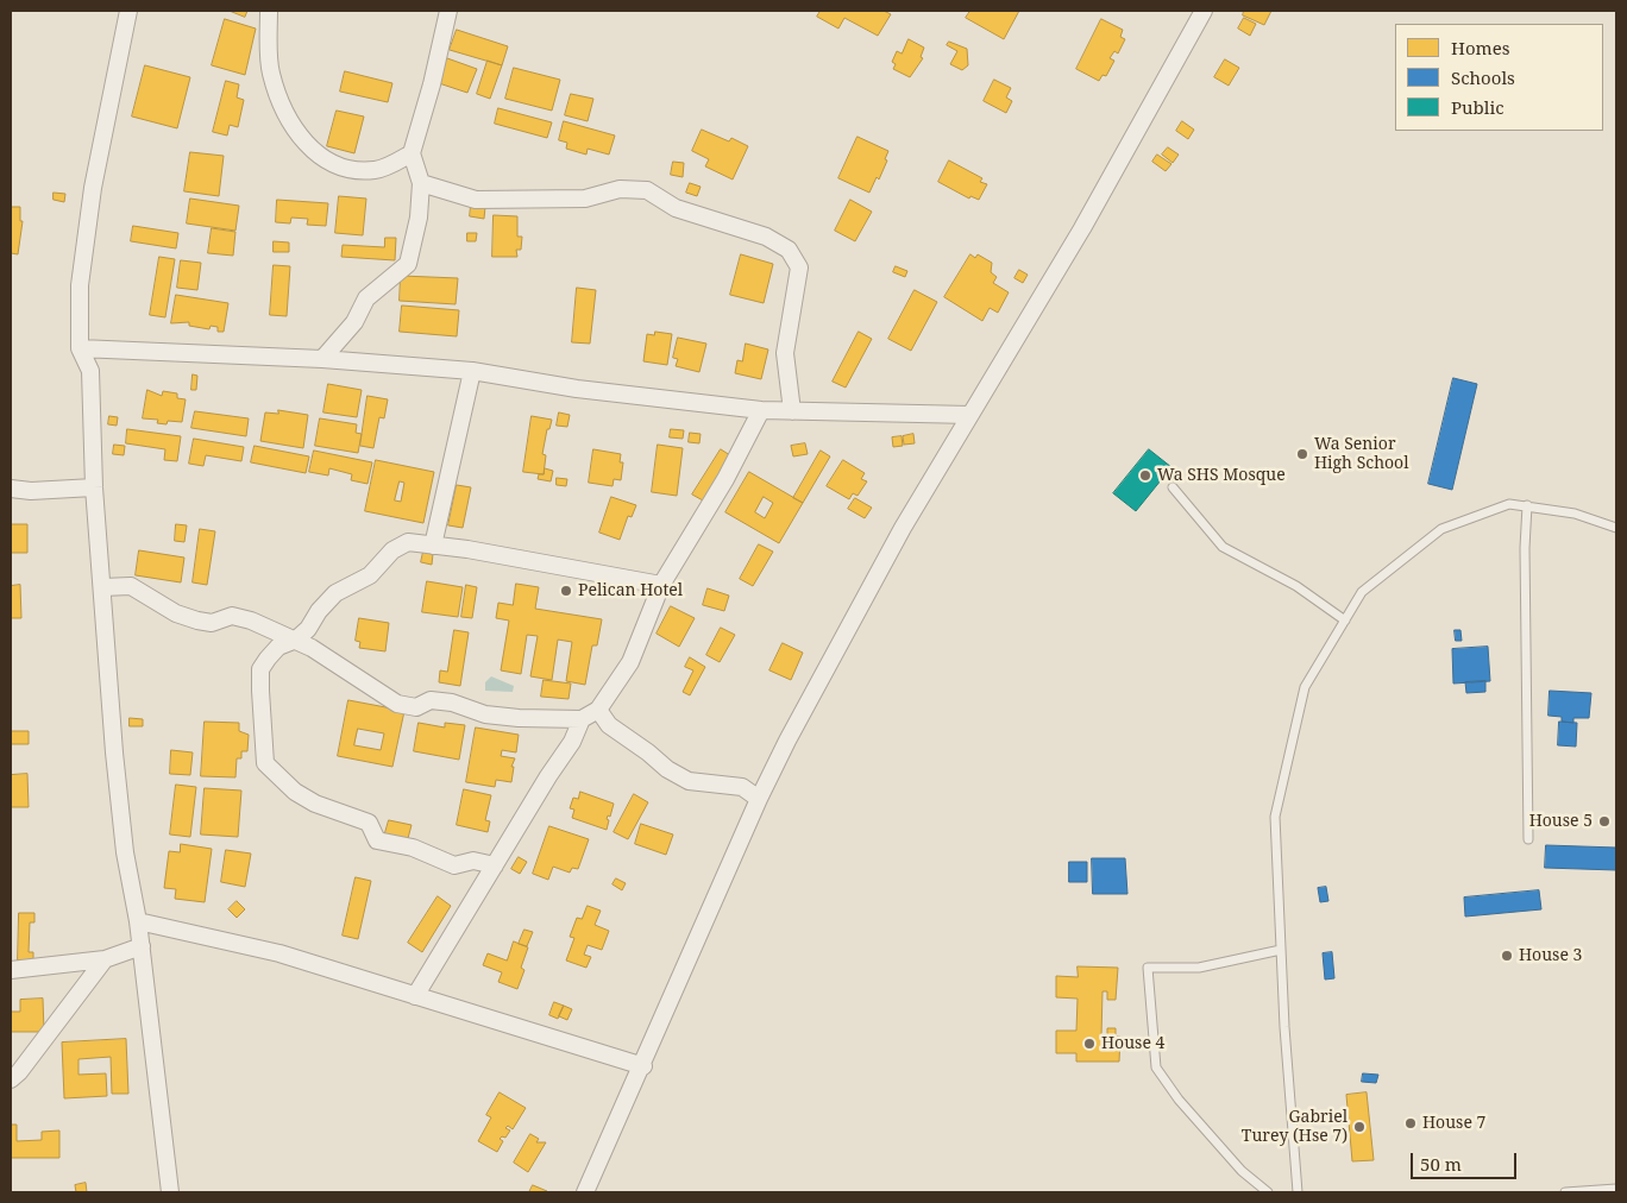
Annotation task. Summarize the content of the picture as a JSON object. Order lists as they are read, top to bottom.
{
  "places": [
    "Wa Senior High School",
    "Wa SHS Mosque",
    "Pelican Hotel",
    "House 5",
    "House 3",
    "House 4",
    "House 7",
    "Gabriel Turey (Hse 7)"
  ],
  "legend": ["Homes", "Schools", "Public"],
  "scale_bar": "50 m"
}
